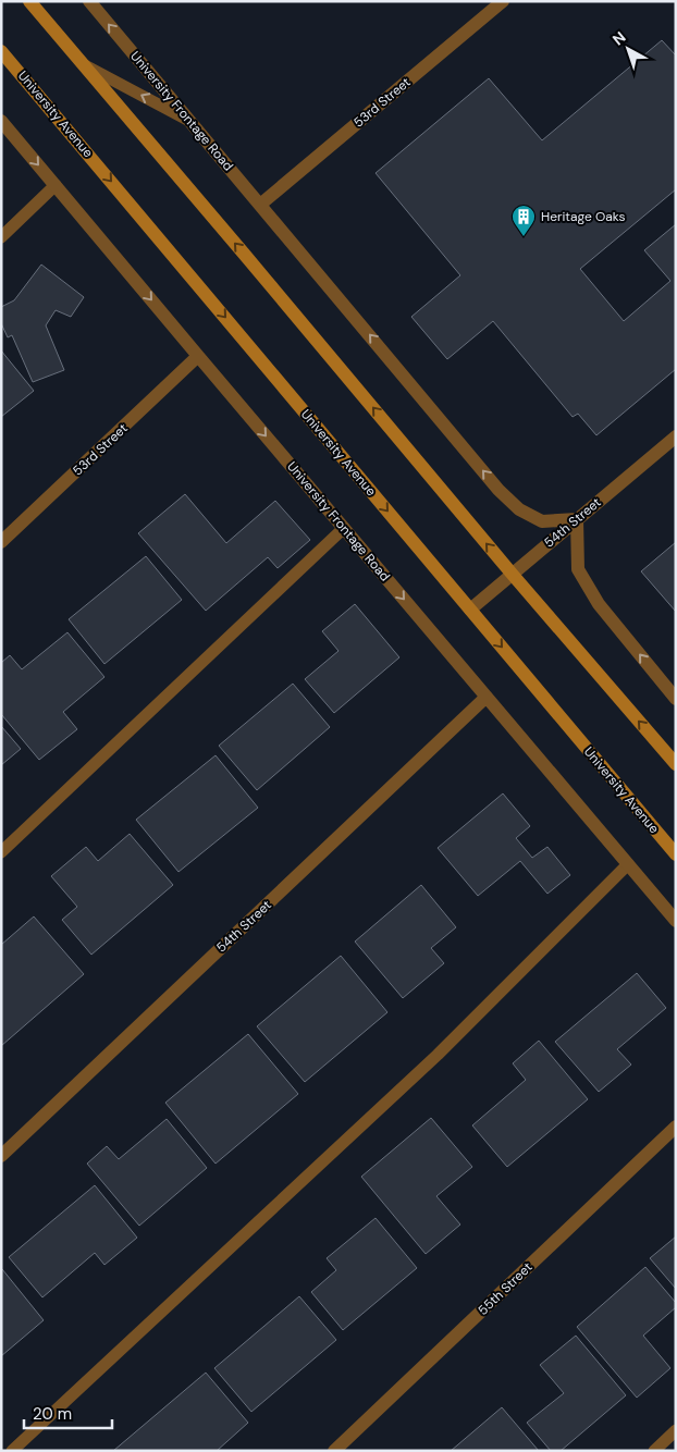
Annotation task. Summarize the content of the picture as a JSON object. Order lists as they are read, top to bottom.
{
  "streets": {
    "main road": ["University Avenue"],
    "street": [
      "53rd Street",
      "University Frontage Road",
      "54th Street",
      "55th Street"
    ]
  },
  "crossings": [
    ["53rd Street", "University Frontage Road"],
    ["University Frontage Road", "54th Street"],
    ["University Avenue", "54th Street"]
  ],
  "places": {
    "building": ["Heritage Oaks"]
  },
  "scale_bar": "20 m",
  "north": "top left"
}
